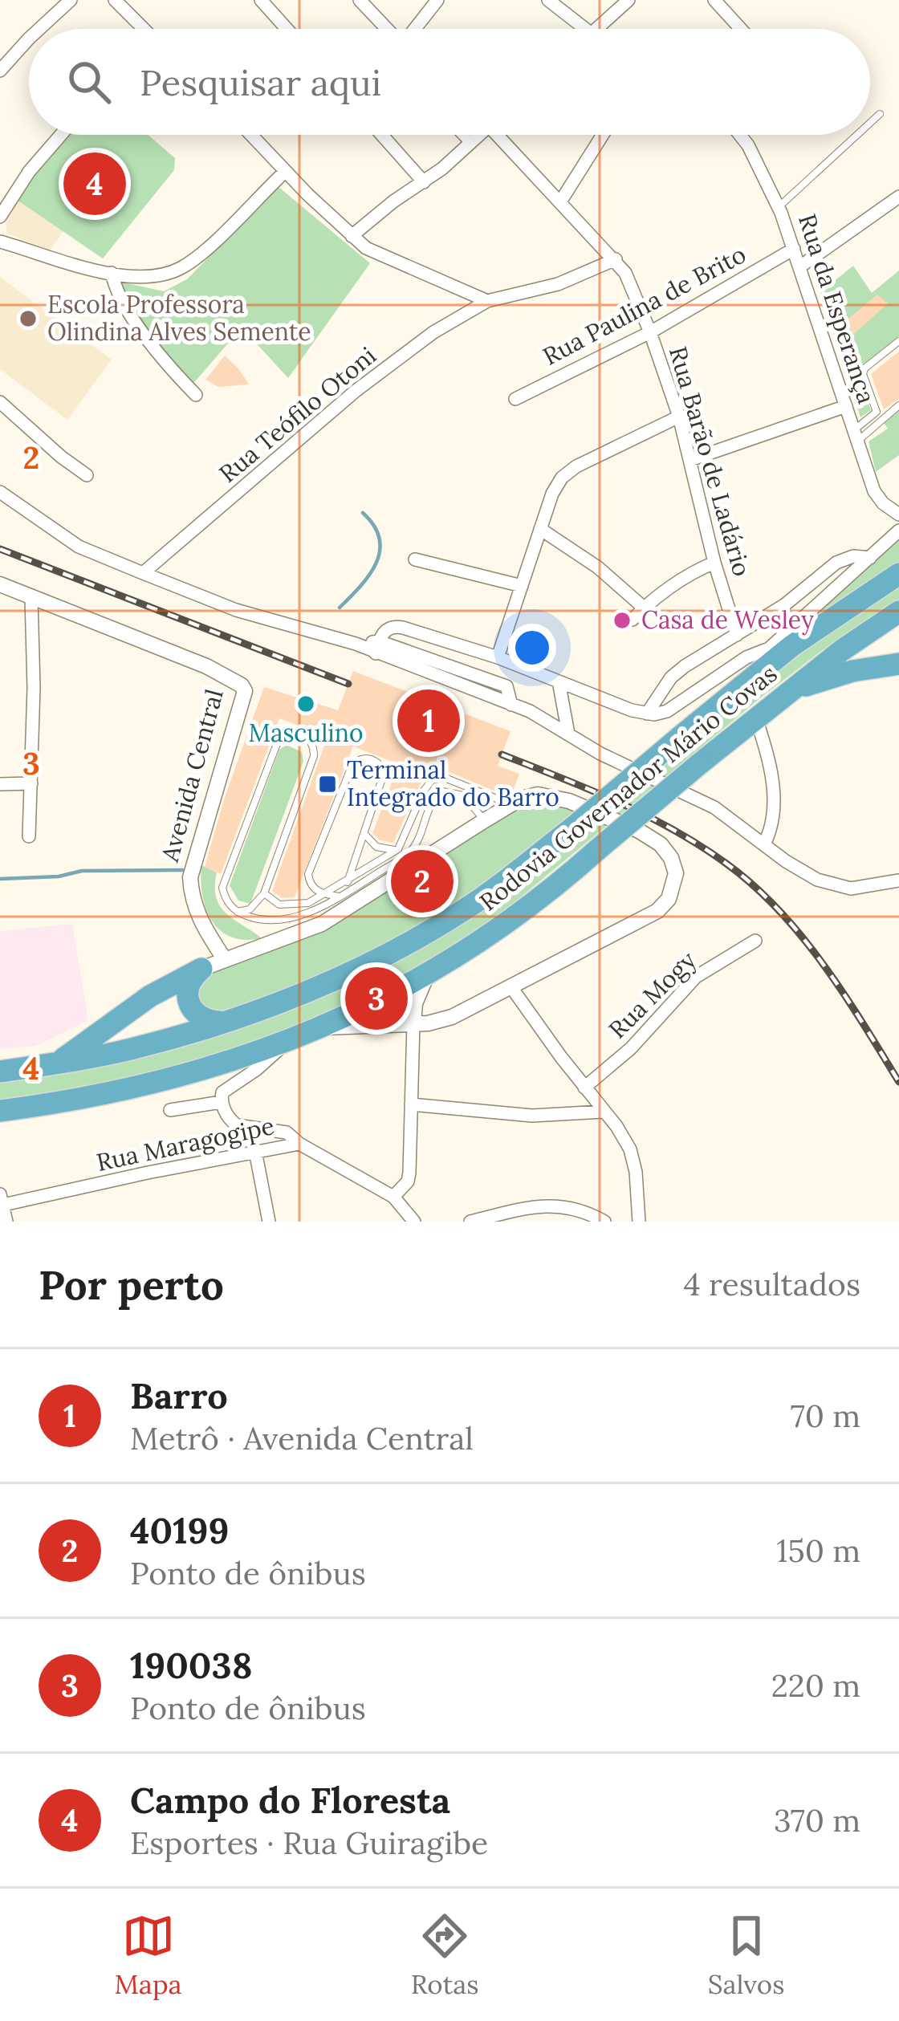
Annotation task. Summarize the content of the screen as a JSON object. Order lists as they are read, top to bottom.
{
  "streets": {
    "highway": ["Rodovia Governador Mário Covas"],
    "street": [
      "Rua Paulina de Brito",
      "Rua da Esperança",
      "Rua Teófilo Otoni",
      "Rua Barão de Ladário",
      "Avenida Central",
      "Rua Mogy",
      "Rua Maragogipe"
    ]
  },
  "crossings": [
    ["Rua Paulina de Brito", "Rua da Esperança"],
    ["Rua Paulina de Brito", "Rua Barão de Ladário"],
    ["Rua Teófilo Otoni", "Rua Barão de Ladário"]
  ],
  "places": {
    "other": ["Escola Professora Olindina Alves Semente", "Casa de Wesley", "Masculino"],
    "transit": ["Terminal Integrado do Barro"]
  },
  "page": {
    "search": "Pesquisar aqui",
    "pins": [
      "4",
      "1",
      "2",
      "3"
    ],
    "heading": ["Por perto", "4 resultados"],
    "list": [
      {
        "mark": "1",
        "name": "Barro",
        "note": "Metrô · Avenida Central",
        "value": "70 m"
      },
      {
        "mark": "2",
        "name": "40199",
        "note": "Ponto de ônibus",
        "value": "150 m"
      },
      {
        "mark": "3",
        "name": "190038",
        "note": "Ponto de ônibus",
        "value": "220 m"
      },
      {
        "mark": "4",
        "name": "Campo do Floresta",
        "note": "Esportes · Rua Guiragibe",
        "value": "370 m"
      }
    ],
    "nav": ["Mapa", "Rotas", "Salvos"]
  },
  "grid": {
    "rows": ["2", "3", "4"]
  }
}
